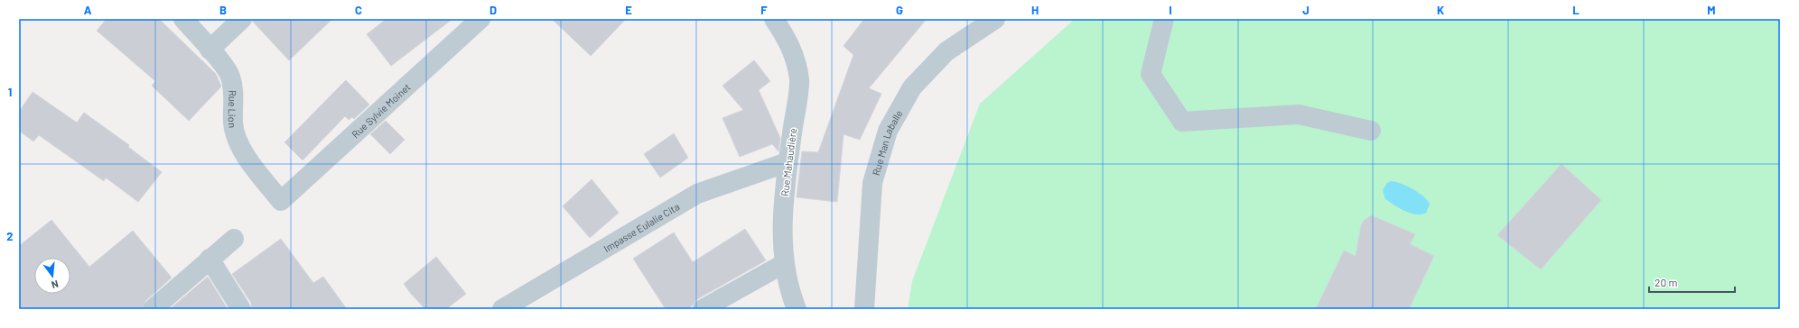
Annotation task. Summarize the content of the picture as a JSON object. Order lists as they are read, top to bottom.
{
  "streets": {
    "street": [
      "Rue Lion",
      "Rue Sylvie Moinet",
      "Rue Man Laballe",
      "Rue Mahaudière",
      "Impasse Eulalie Cita"
    ]
  },
  "crossings": [
    ["Rue Lion", "Rue Sylvie Moinet"],
    ["Rue Mahaudière", "Impasse Eulalie Cita"]
  ],
  "scale_bar": "20 m",
  "north": "bottom",
  "grid": {
    "columns": [
      "A",
      "B",
      "C",
      "D",
      "E",
      "F",
      "G",
      "H",
      "I",
      "J",
      "K",
      "L",
      "M"
    ],
    "rows": ["1", "2"]
  }
}
